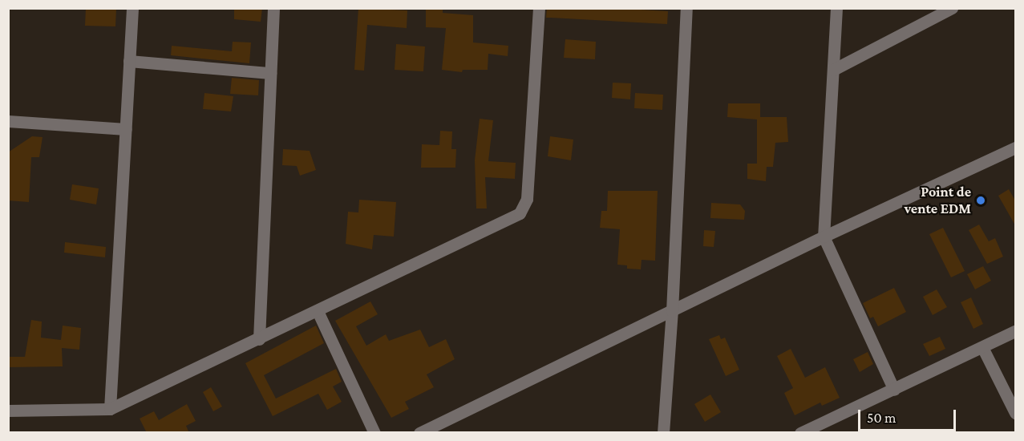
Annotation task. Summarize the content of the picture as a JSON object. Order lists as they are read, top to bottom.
{
  "places": ["Point de vente EDM"],
  "scale_bar": "50 m"
}
